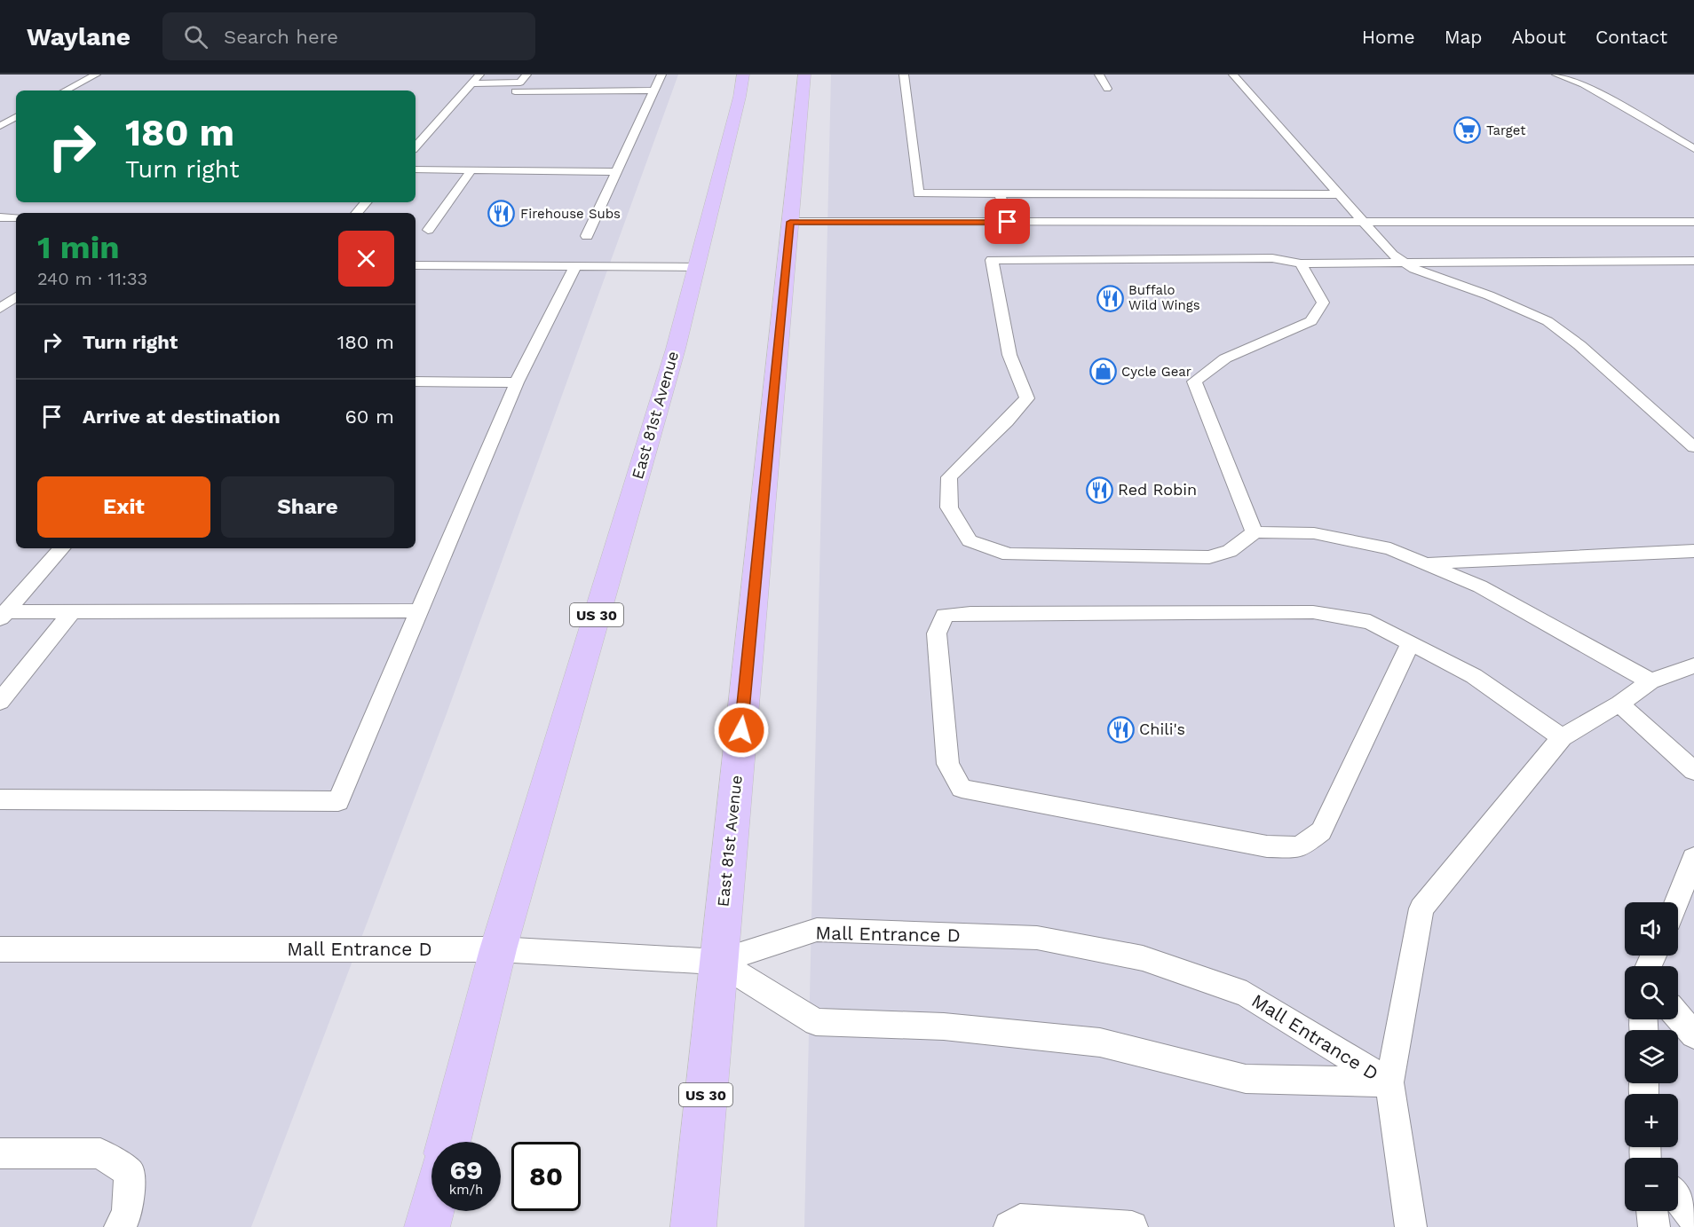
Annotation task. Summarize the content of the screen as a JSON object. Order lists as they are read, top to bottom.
{
  "streets": {
    "highway": ["East 81st Avenue", "US 30"],
    "lane": ["Mall Entrance D"]
  },
  "crossings": [
    ["East 81st Avenue", "Mall Entrance D"]
  ],
  "places": {
    "supermarket": ["Target"],
    "restaurant": [
      "Firehouse Subs",
      "Buffalo Wild Wings",
      "Red Robin",
      "Chili's"
    ],
    "shop": ["Cycle Gear"]
  },
  "page": {
    "header": "Waylane",
    "search": "Search here",
    "nav": [
      "Home",
      "Map",
      "About",
      "Contact"
    ],
    "turn": ["180 m", "Turn right"],
    "heading": ["1 min", "240 m · 11:33"],
    "list": [
      {
        "name": "Turn right",
        "value": "180 m"
      },
      {
        "name": "Arrive at destination",
        "value": "60 m"
      }
    ],
    "buttons": ["Exit", "Share"],
    "map_buttons": ["+", "−"],
    "speed": "69 km/h",
    "limit": "80"
  }
}
